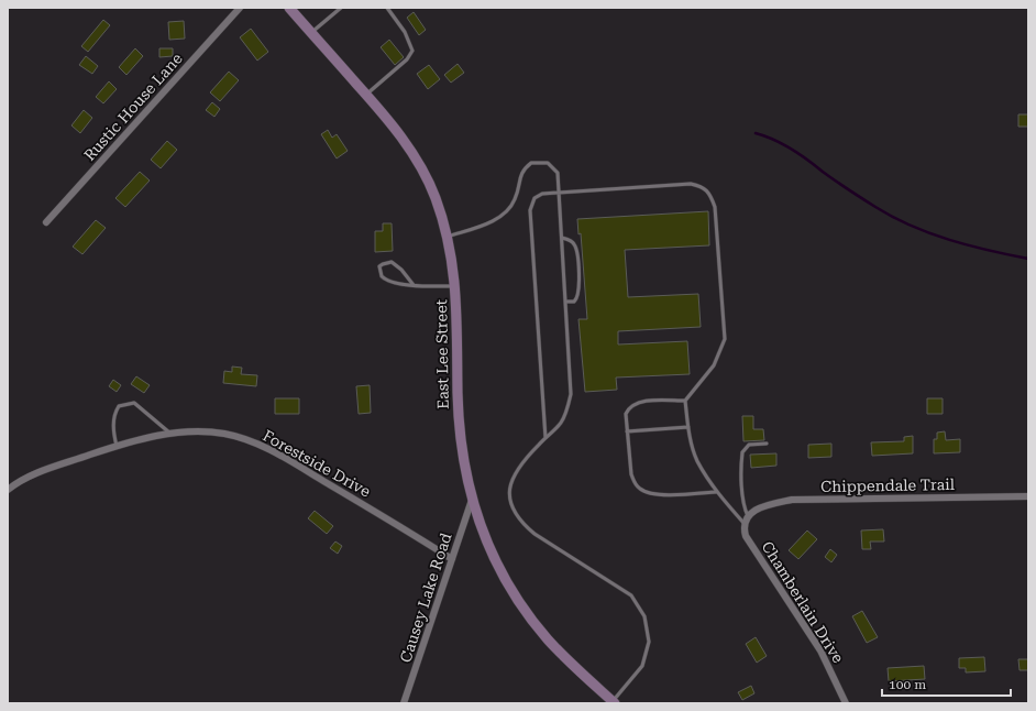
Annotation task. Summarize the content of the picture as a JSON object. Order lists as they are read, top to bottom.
{
  "streets": {
    "street": [
      "Rustic House Lane",
      "East Lee Street",
      "Forestside Drive",
      "Chippendale Trail",
      "Causey Lake Road",
      "Chamberlain Drive"
    ]
  },
  "crossings": [
    ["East Lee Street", "Causey Lake Road"],
    ["Forestside Drive", "Causey Lake Road"]
  ],
  "scale_bar": "100 m"
}
